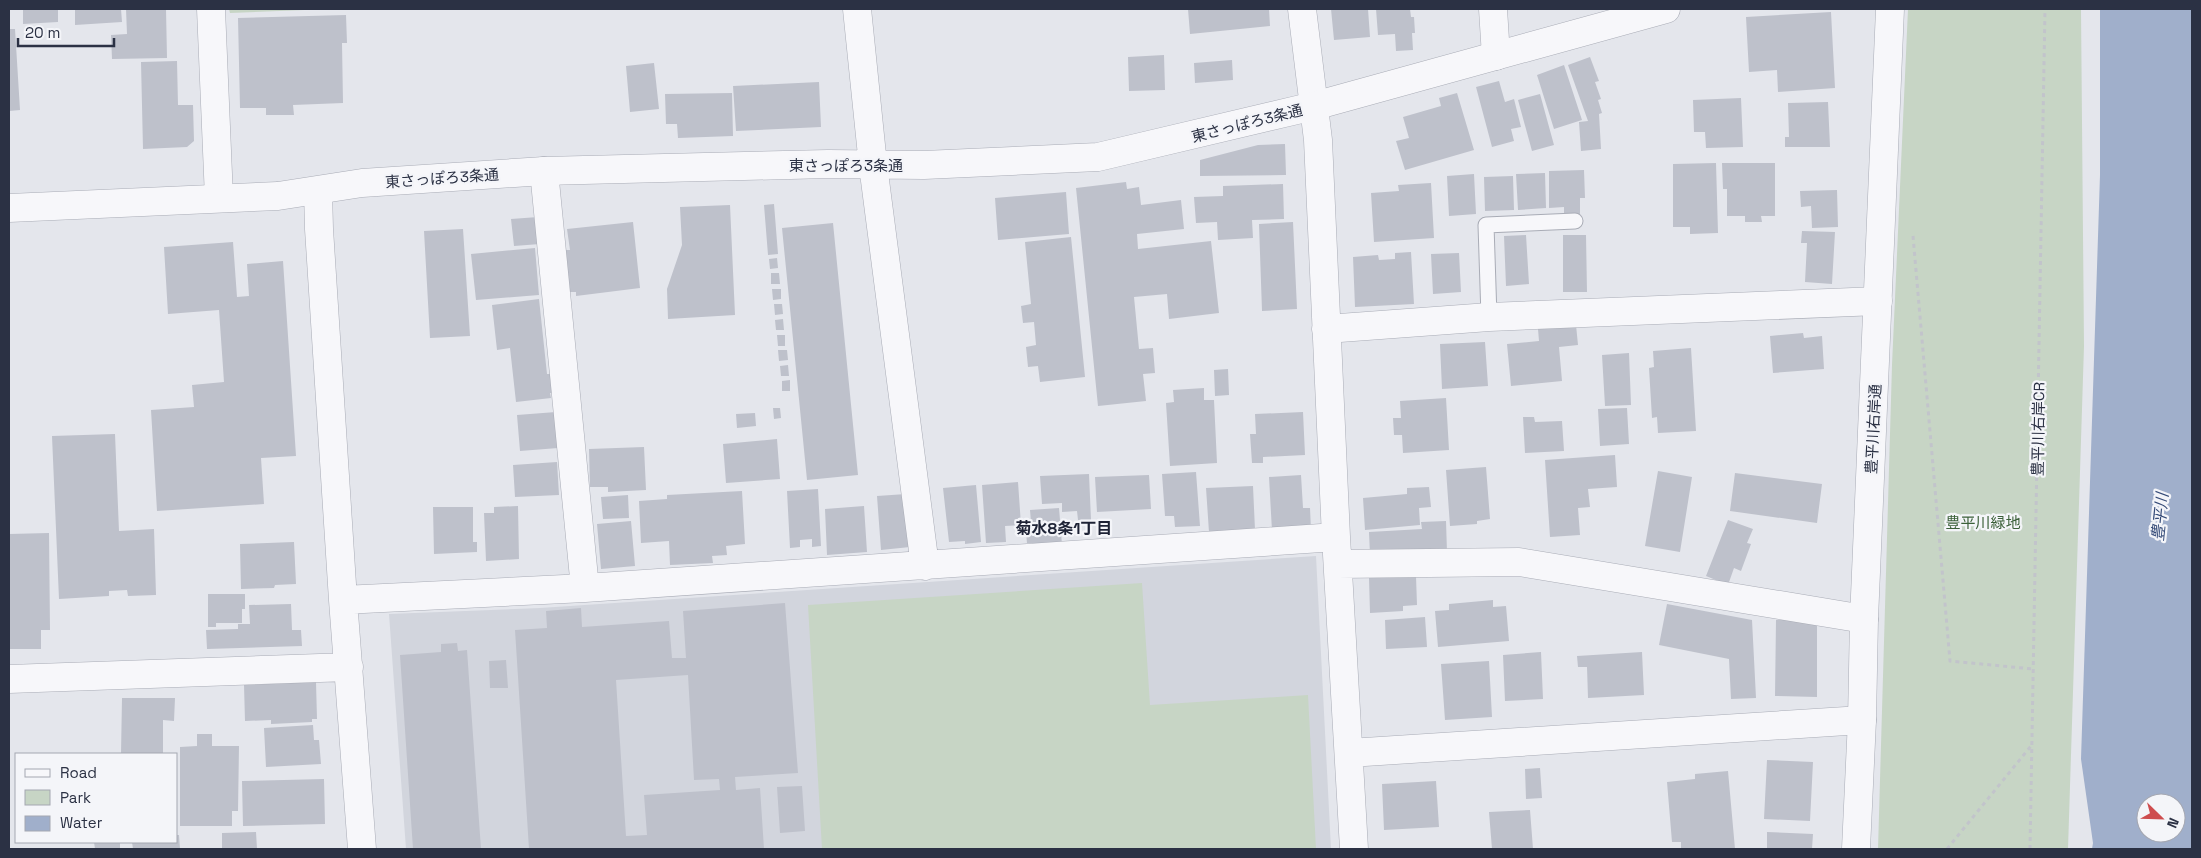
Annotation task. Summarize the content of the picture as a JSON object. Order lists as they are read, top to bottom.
{
  "streets": {
    "street": ["東さっぽろ3条通", "豊平川右岸通"],
    "path": ["豊平川右岸CR"]
  },
  "districts": ["菊水8条1丁目"],
  "water": ["豊平川"],
  "parks": ["豊平川緑地"],
  "legend": ["Road", "Park", "Water"],
  "scale_bar": "20 m",
  "north": "bottom right"
}
